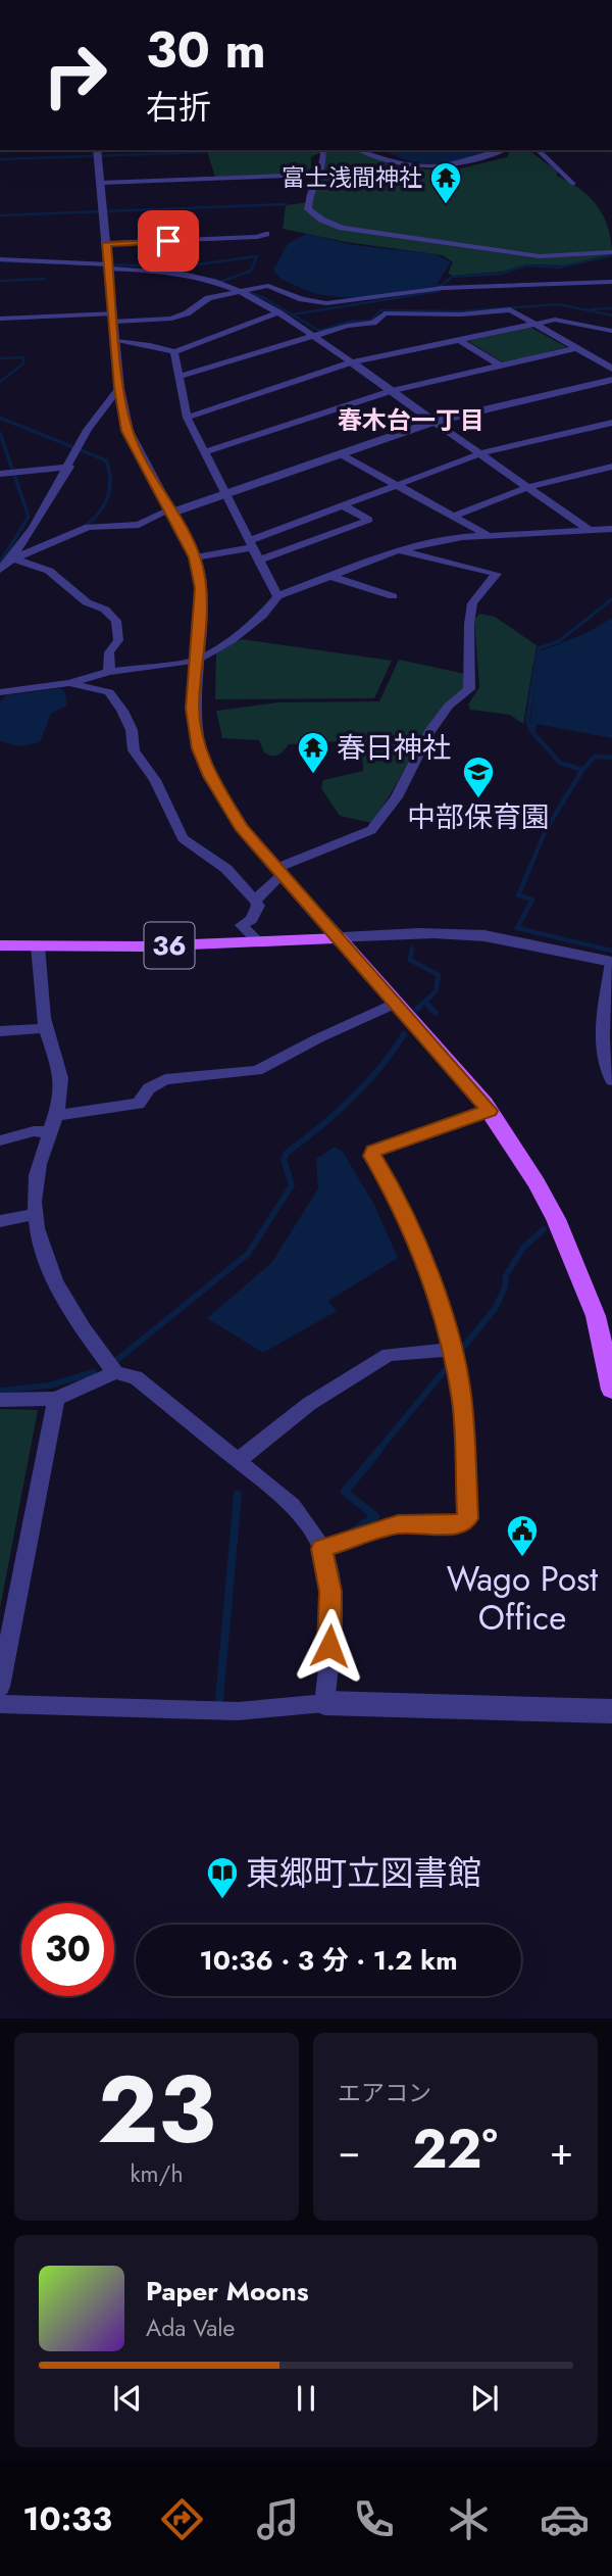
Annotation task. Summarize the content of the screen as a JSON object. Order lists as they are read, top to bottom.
{
  "streets": {
    "main road": ["36"]
  },
  "districts": ["春木台一丁目"],
  "places": {
    "temple": ["富士浅間神社", "春日神社"],
    "school or university": ["中部保育園"],
    "public building": ["Wago Post Office"],
    "library": ["東郷町立図書館"]
  },
  "page": {
    "turn": ["30 m", "右折"],
    "limit": "30",
    "trip": "10:36 · 3 分 · 1.2 km",
    "tile": [
      ["23", "km/h"],
      "エアコン"
    ],
    "heat": ["−", "22°", "+"],
    "song": ["Paper Moons", "Ada Vale"],
    "tabs": "10:33"
  }
}
